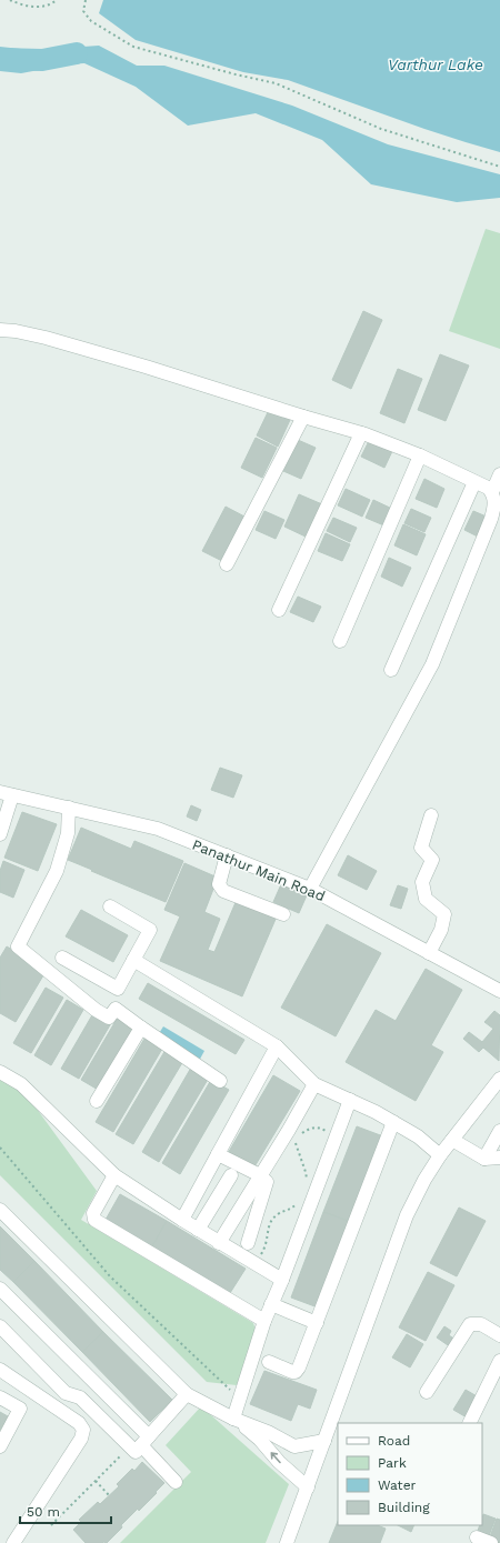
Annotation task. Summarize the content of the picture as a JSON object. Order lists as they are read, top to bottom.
{
  "streets": {
    "street": ["Panathur Main Road"]
  },
  "water": ["Varthur Lake"],
  "legend": [
    "Road",
    "Park",
    "Water",
    "Building"
  ],
  "scale_bar": "50 m"
}
